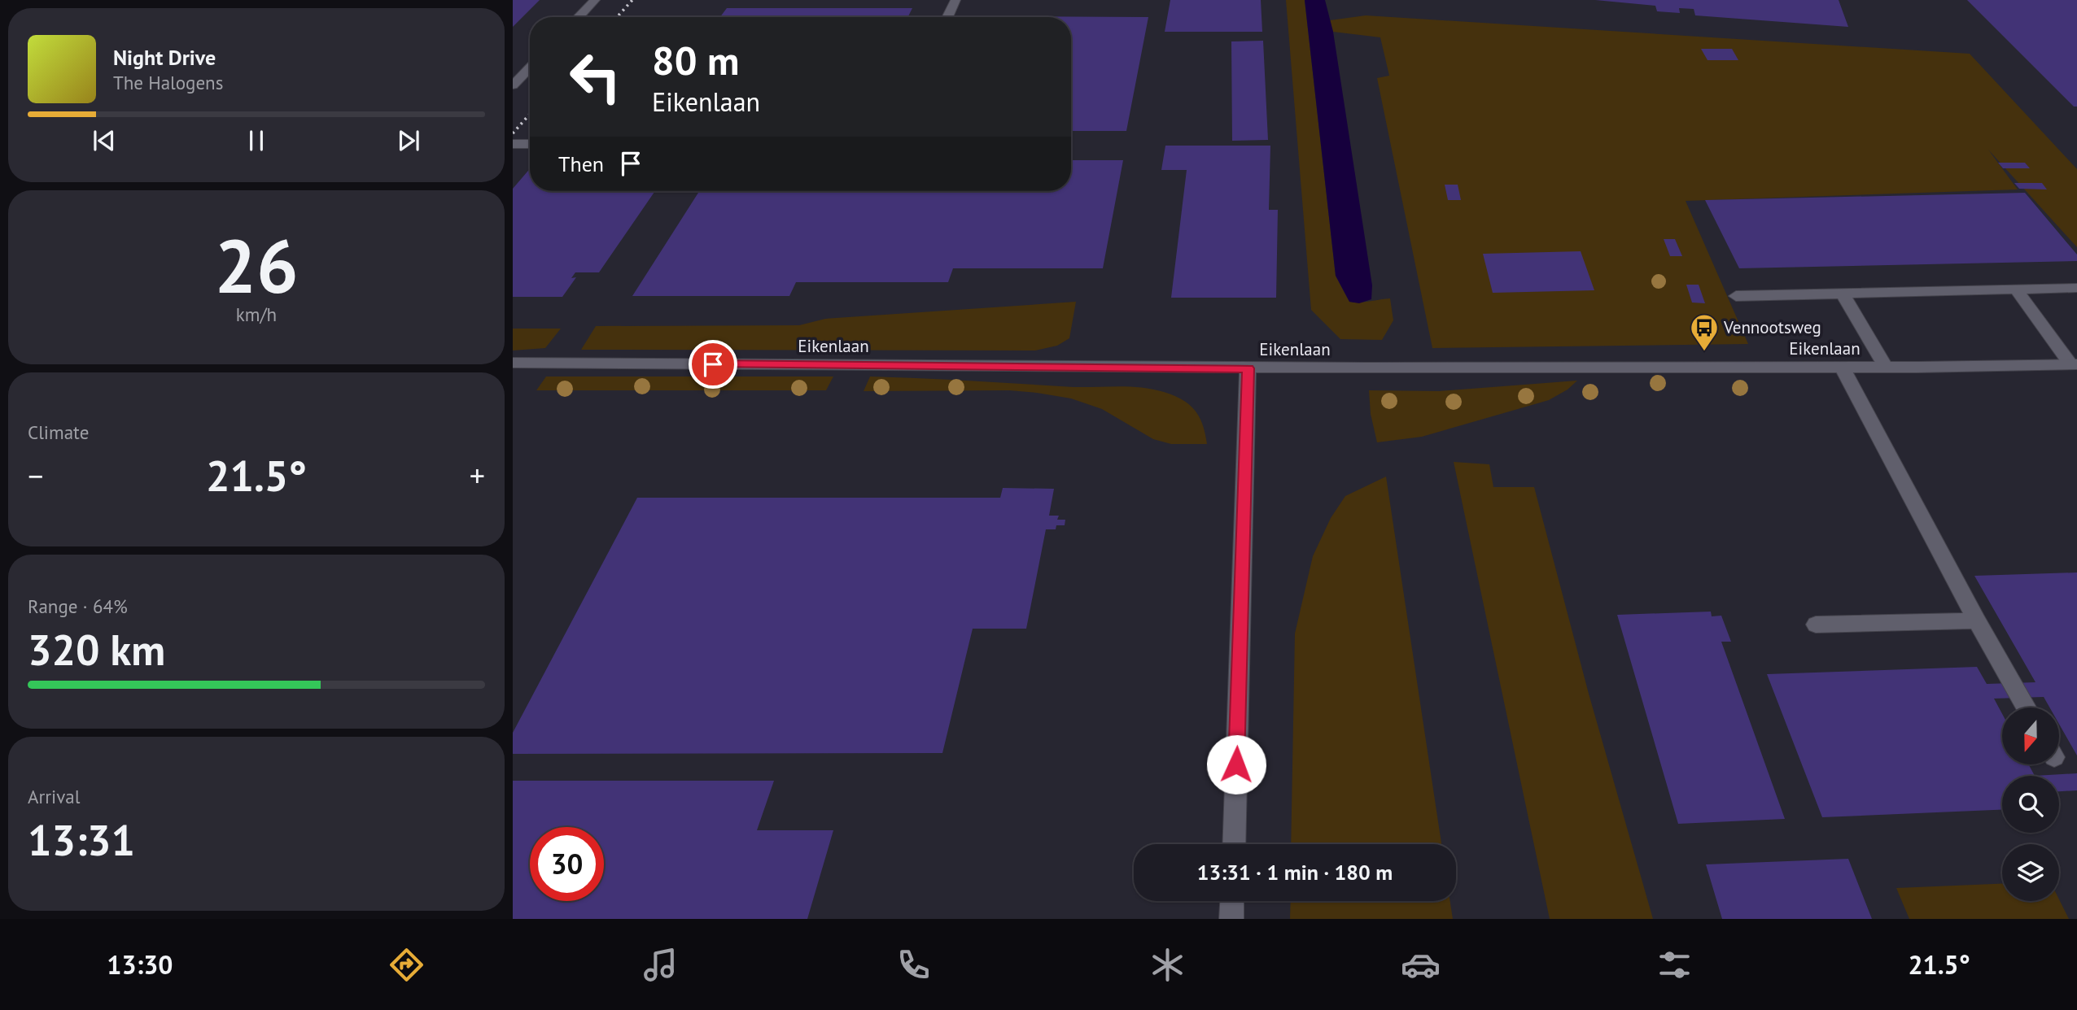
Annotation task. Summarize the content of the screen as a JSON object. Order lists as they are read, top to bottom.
{
  "streets": {
    "street": ["Eikenlaan"]
  },
  "places": {
    "bus stop": ["Vennootsweg"]
  },
  "north": "bottom",
  "page": {
    "turn": ["80 m", "Eikenlaan"],
    "song": ["Night Drive", "The Halogens"],
    "then": "Then",
    "tile": [
      ["26", "km/h"],
      "Climate",
      ["Range · 64%", "320 km"],
      ["Arrival", "13:31"]
    ],
    "heat": ["−", "21.5°", "+"],
    "limit": "30",
    "trip": "13:31 · 1 min · 180 m",
    "tabs": ["13:30", "21.5°"]
  }
}
